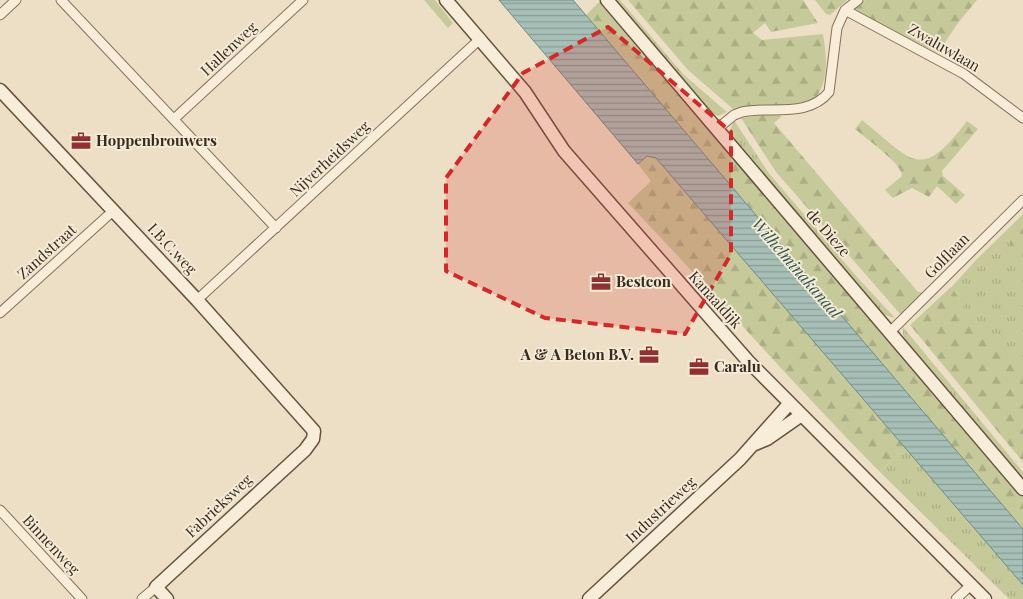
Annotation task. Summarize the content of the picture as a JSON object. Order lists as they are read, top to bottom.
{
  "streets": {
    "street": [
      "Zwaluwlaan",
      "Hallenweg",
      "Nijverheidsweg",
      "de Dieze",
      "I.B.C.weg",
      "Zandstraat",
      "Golflaan",
      "Kanaaldijk",
      "Fabrieksweg",
      "Industrieweg",
      "Binnenweg"
    ]
  },
  "crossings": [
    ["Nijverheidsweg", "I.B.C.weg"],
    ["Nijverheidsweg", "Kanaaldijk"],
    ["de Dieze", "Golflaan"],
    ["I.B.C.weg", "Zandstraat"],
    ["I.B.C.weg", "Fabrieksweg"],
    ["Kanaaldijk", "Industrieweg"]
  ],
  "water": ["Wilhelminakanaal"],
  "places": {
    "office": [
      "Hoppenbrouwers",
      "Bestcon",
      "A & A Beton B.V.",
      "Caralu"
    ]
  }
}
